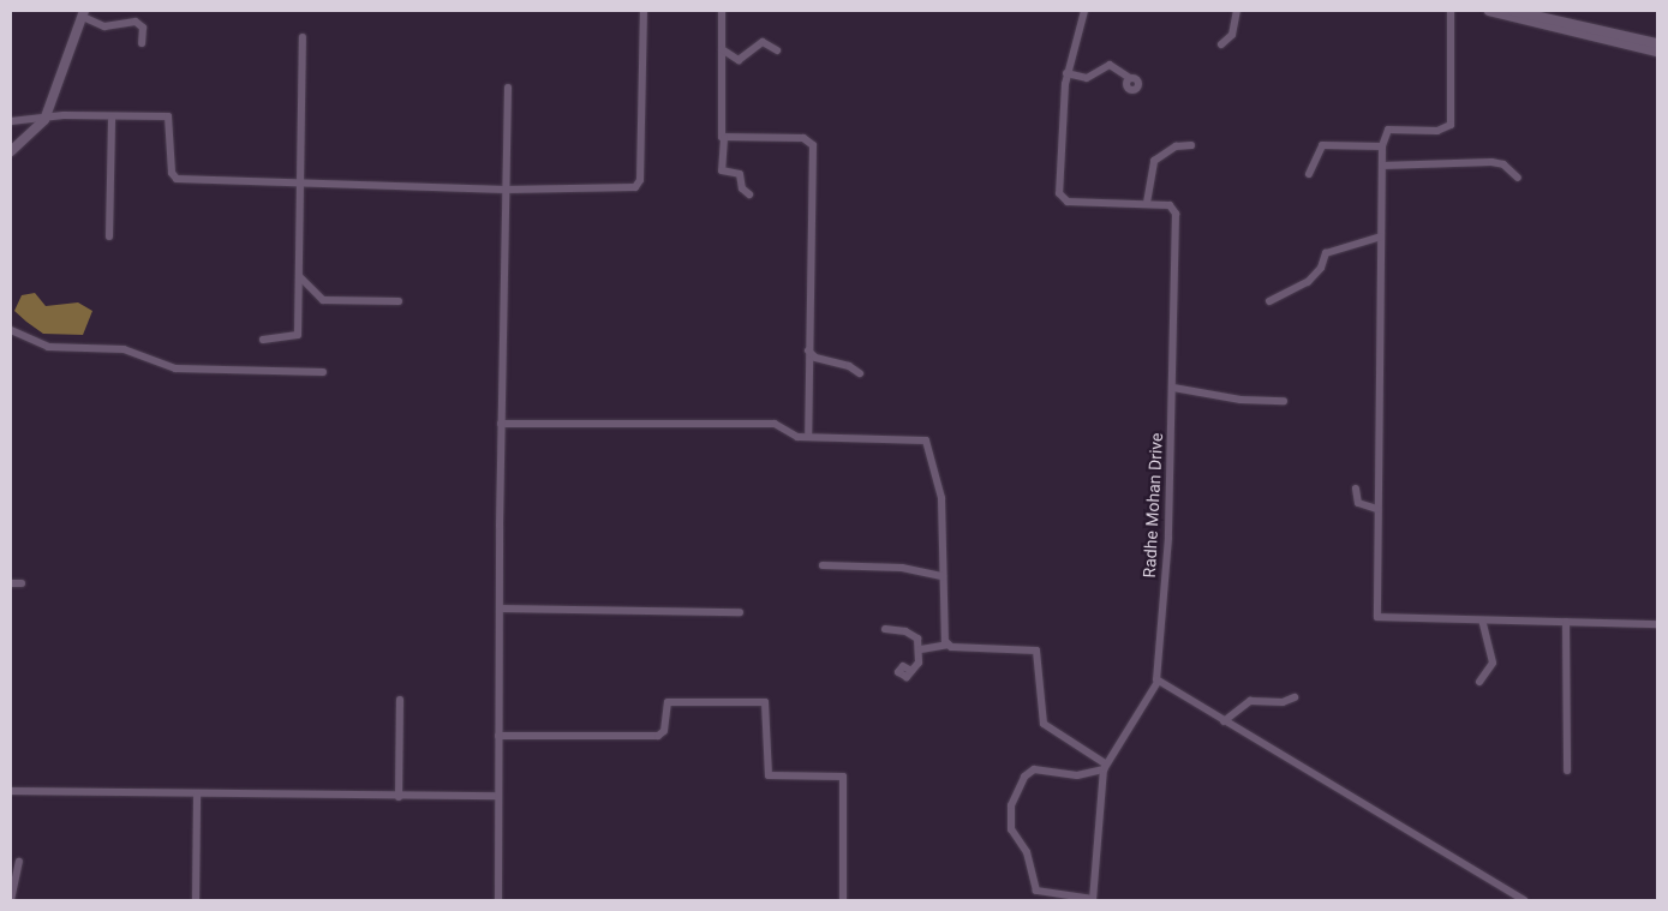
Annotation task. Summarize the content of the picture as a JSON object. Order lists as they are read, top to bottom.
{
  "streets": {
    "street": ["Radhe Mohan Drive"]
  }
}
